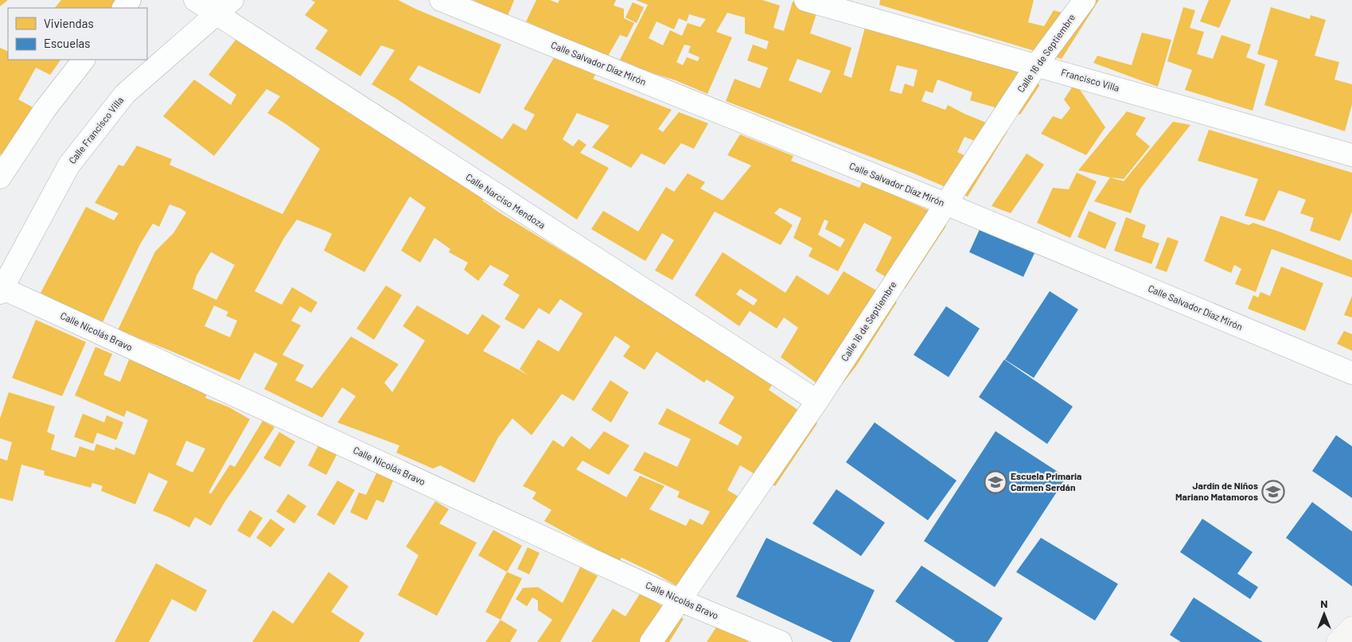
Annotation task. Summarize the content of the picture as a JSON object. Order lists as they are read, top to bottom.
{
  "streets": {
    "street": [
      "Calle 16 de Septiembre",
      "Calle Salvador Díaz Mirón",
      "Francisco Villa",
      "Calle Francisco Villa",
      "Calle Narciso Mendoza",
      "Calle Nicolás Bravo"
    ]
  },
  "crossings": [
    ["Calle 16 de Septiembre", "Calle Salvador Díaz Mirón"],
    ["Calle 16 de Septiembre", "Francisco Villa"],
    ["Calle 16 de Septiembre", "Calle Narciso Mendoza"],
    ["Calle 16 de Septiembre", "Calle Nicolás Bravo"],
    ["Calle Francisco Villa", "Calle Narciso Mendoza"],
    ["Calle Francisco Villa", "Calle Nicolás Bravo"]
  ],
  "places": {
    "school or university": ["Escuela Primaria Carmen Serdán", "Jardín de Niños Mariano Matamoros"]
  },
  "legend": ["Viviendas", "Escuelas"],
  "north": "top"
}
